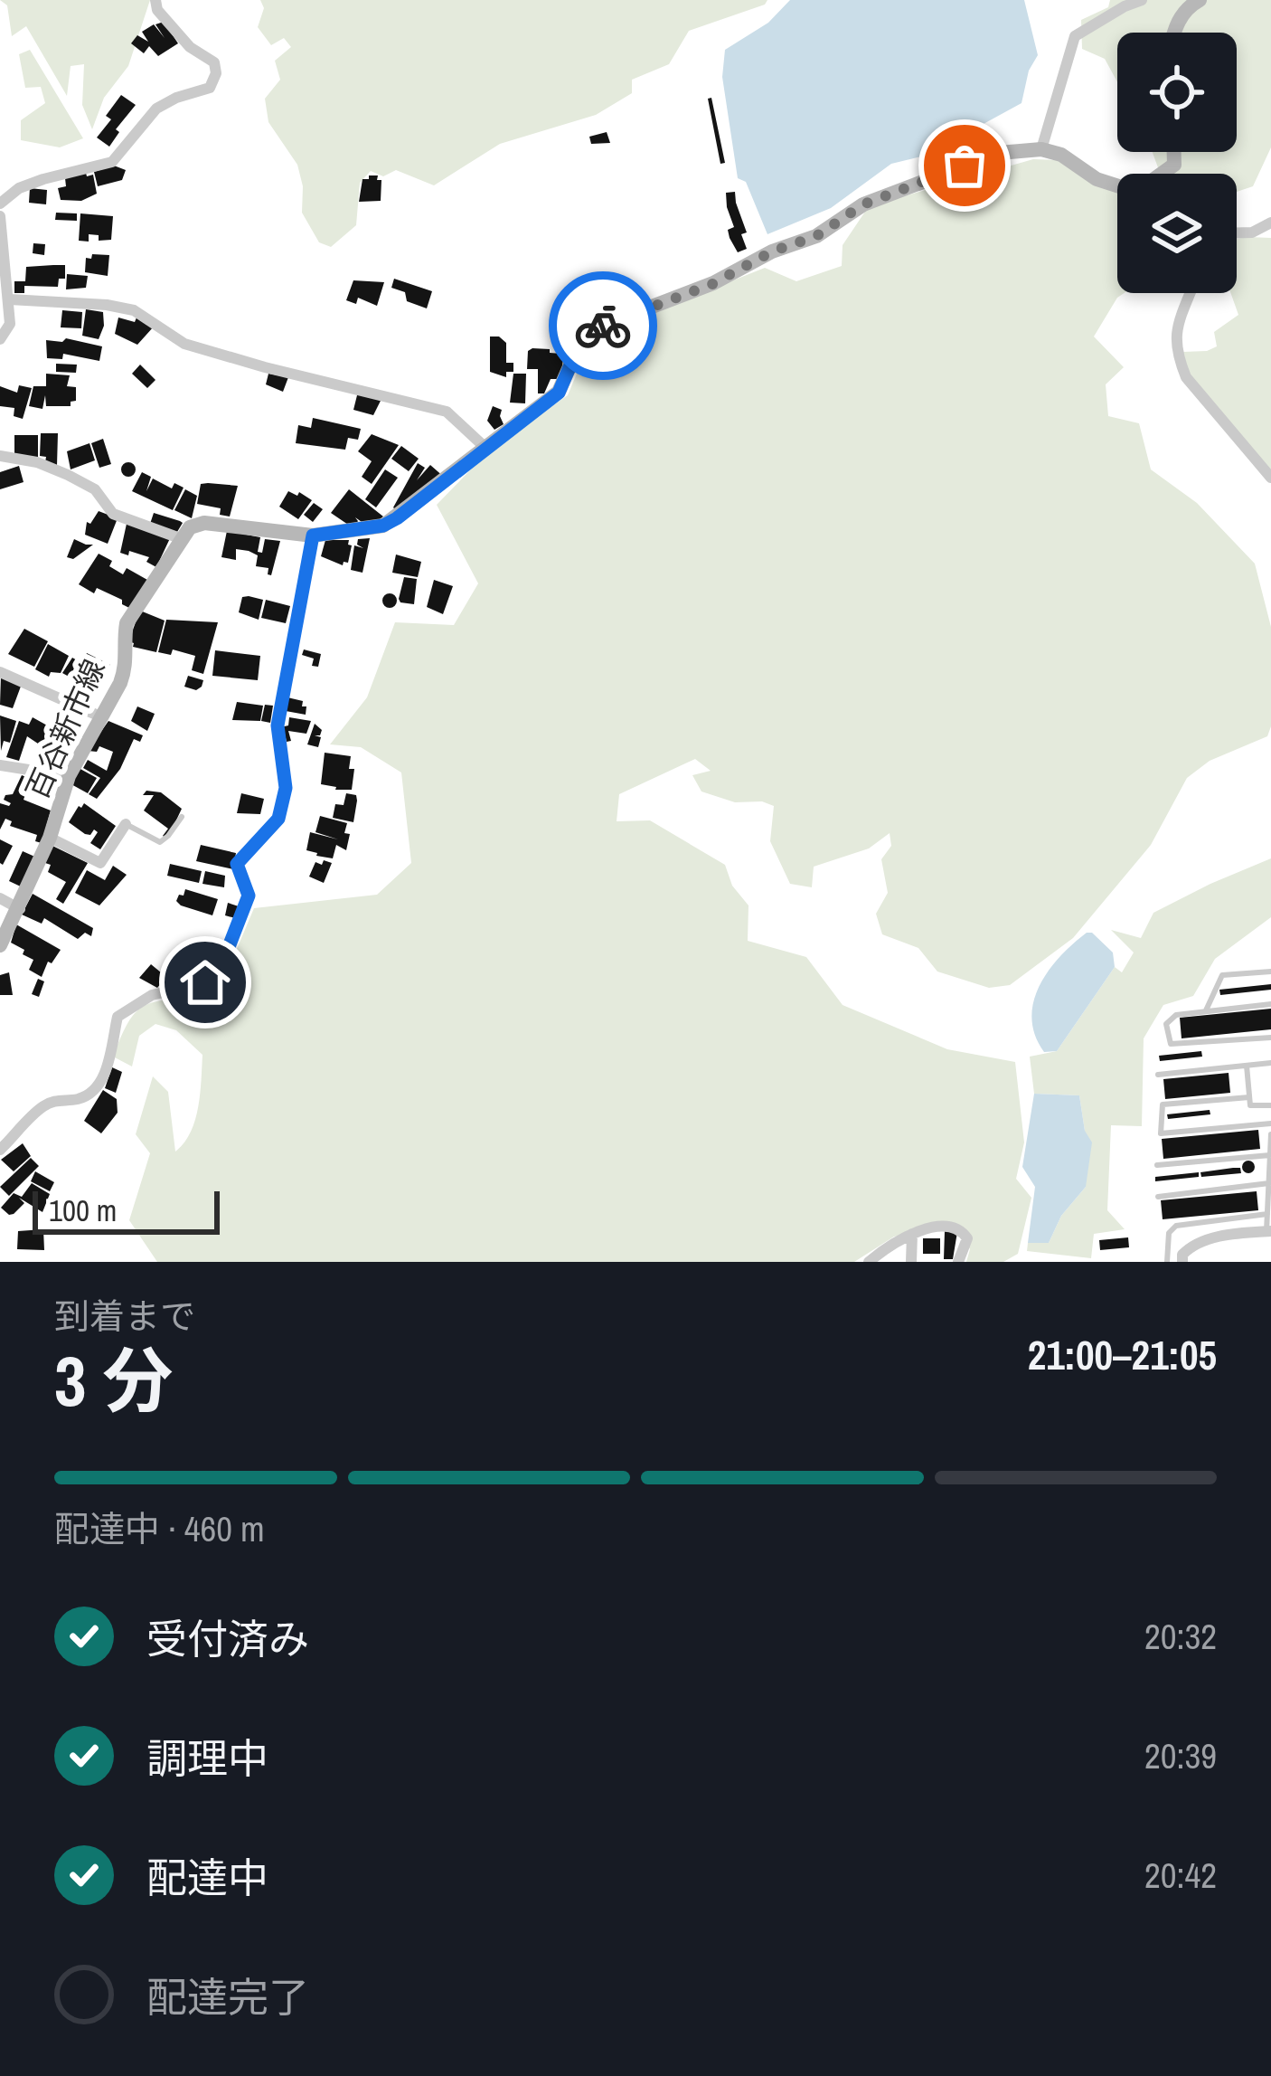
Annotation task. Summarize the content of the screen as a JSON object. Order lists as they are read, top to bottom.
{
  "streets": {
    "main road": ["百谷新市線"]
  },
  "scale_bar": "100 m",
  "page": {
    "scale": "100 m",
    "heading": ["3 分", "到着まで", "21:00–21:05"],
    "bar": "配達中 · 460 m",
    "list": [
      ["受付済み", "20:32"],
      ["調理中", "20:39"],
      ["配達中", "20:42"],
      "配達完了"
    ]
  }
}
